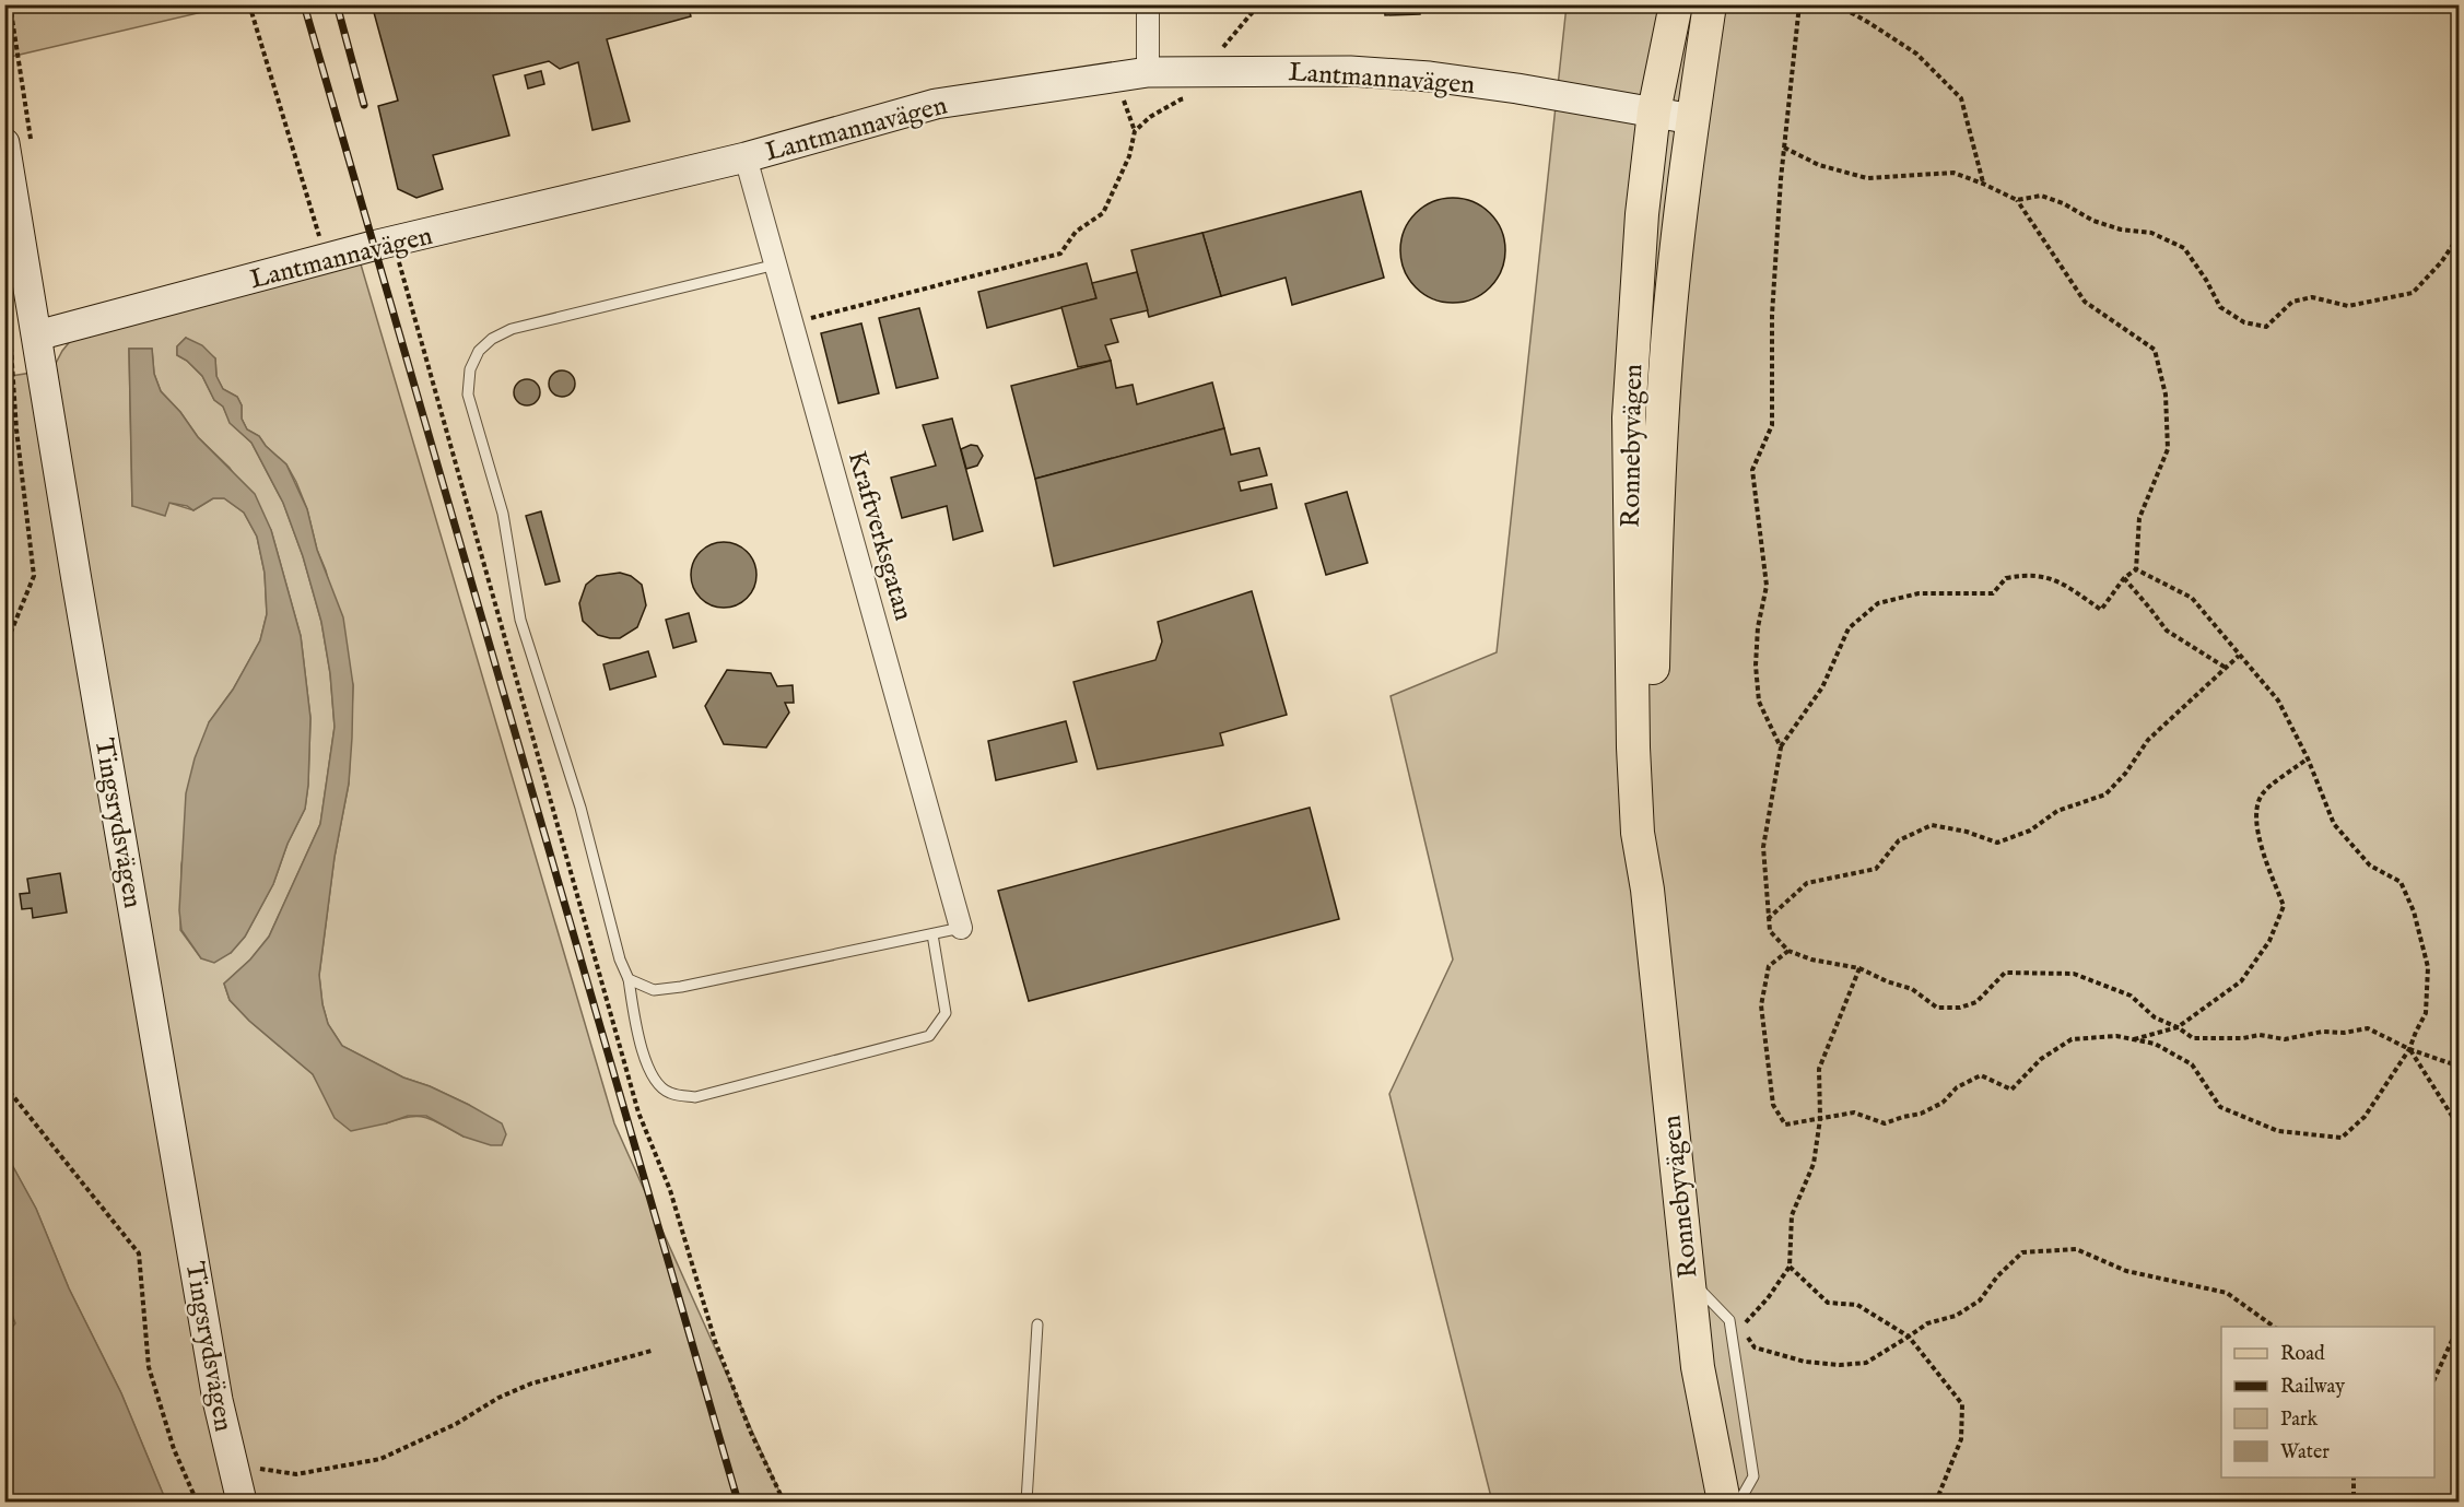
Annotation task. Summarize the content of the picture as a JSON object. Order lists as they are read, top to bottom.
{
  "streets": {
    "main road": ["Ronnebyvägen"],
    "street": ["Lantmannavägen", "Kraftverksgatan", "Tingsrydsvägen"]
  },
  "crossings": [
    ["Lantmannavägen", "Ronnebyvägen"],
    ["Lantmannavägen", "Kraftverksgatan"],
    ["Lantmannavägen", "Tingsrydsvägen"]
  ],
  "legend": [
    "Road",
    "Railway",
    "Park",
    "Water"
  ]
}
